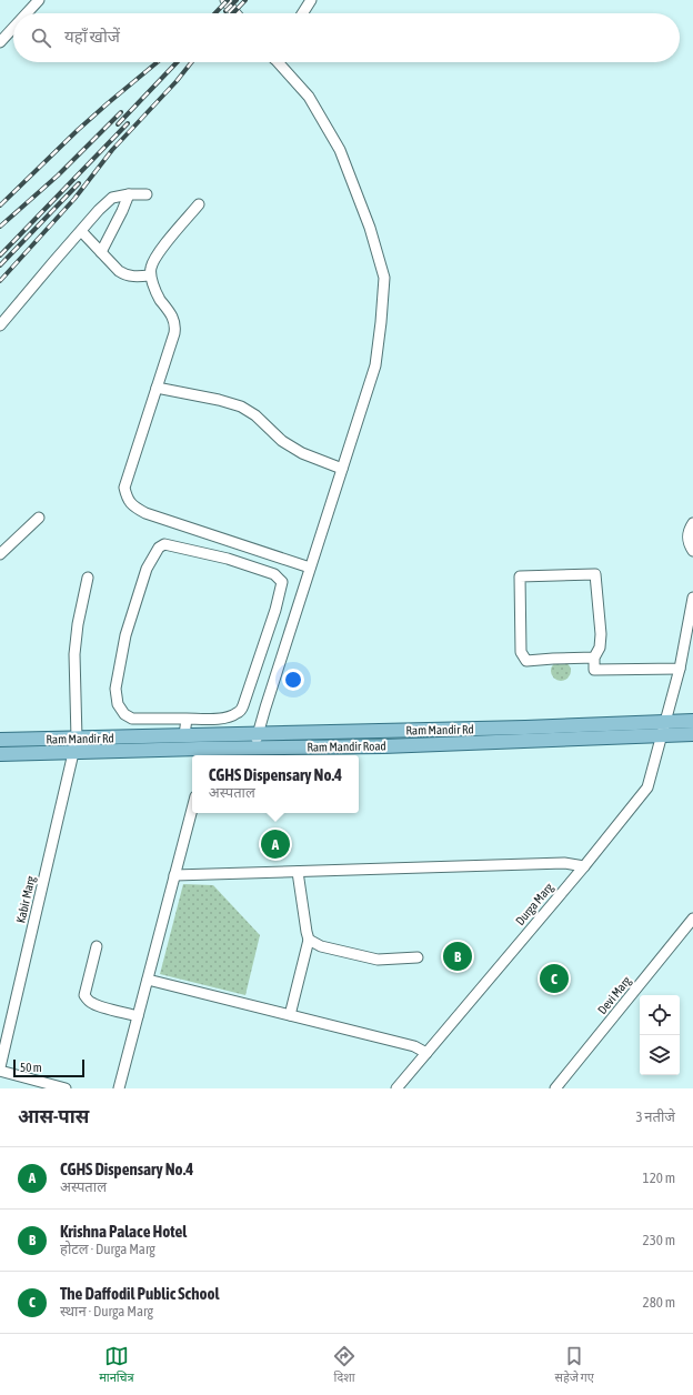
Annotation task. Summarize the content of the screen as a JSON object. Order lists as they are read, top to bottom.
{
  "streets": {
    "main road": ["Ram Mandir Rd", "Ram Mandir Road"],
    "street": ["Kabir Marg", "Durga Marg", "Devi Marg"]
  },
  "crossings": [
    ["Ram Mandir Rd", "Kabir Marg"],
    ["Ram Mandir Rd", "Durga Marg"],
    ["Ram Mandir Road", "Kabir Marg"],
    ["Ram Mandir Road", "Durga Marg"]
  ],
  "scale_bar": "50 m",
  "page": {
    "search": "यहाँ खोजें",
    "popup": ["CGHS Dispensary No.4", "अस्पताल"],
    "pins": ["A", "B", "C"],
    "scale": "50 m",
    "heading": ["आस-पास", "3 नतीजे"],
    "list": [
      {
        "mark": "A",
        "name": "CGHS Dispensary No.4",
        "note": "अस्पताल",
        "value": "120 m"
      },
      {
        "mark": "B",
        "name": "Krishna Palace Hotel",
        "note": "होटल · Durga Marg",
        "value": "230 m"
      },
      {
        "mark": "C",
        "name": "The Daffodil Public School",
        "note": "स्थान · Durga Marg",
        "value": "280 m"
      }
    ],
    "nav": ["मानचित्र", "दिशा", "सहेजे गए"]
  }
}
